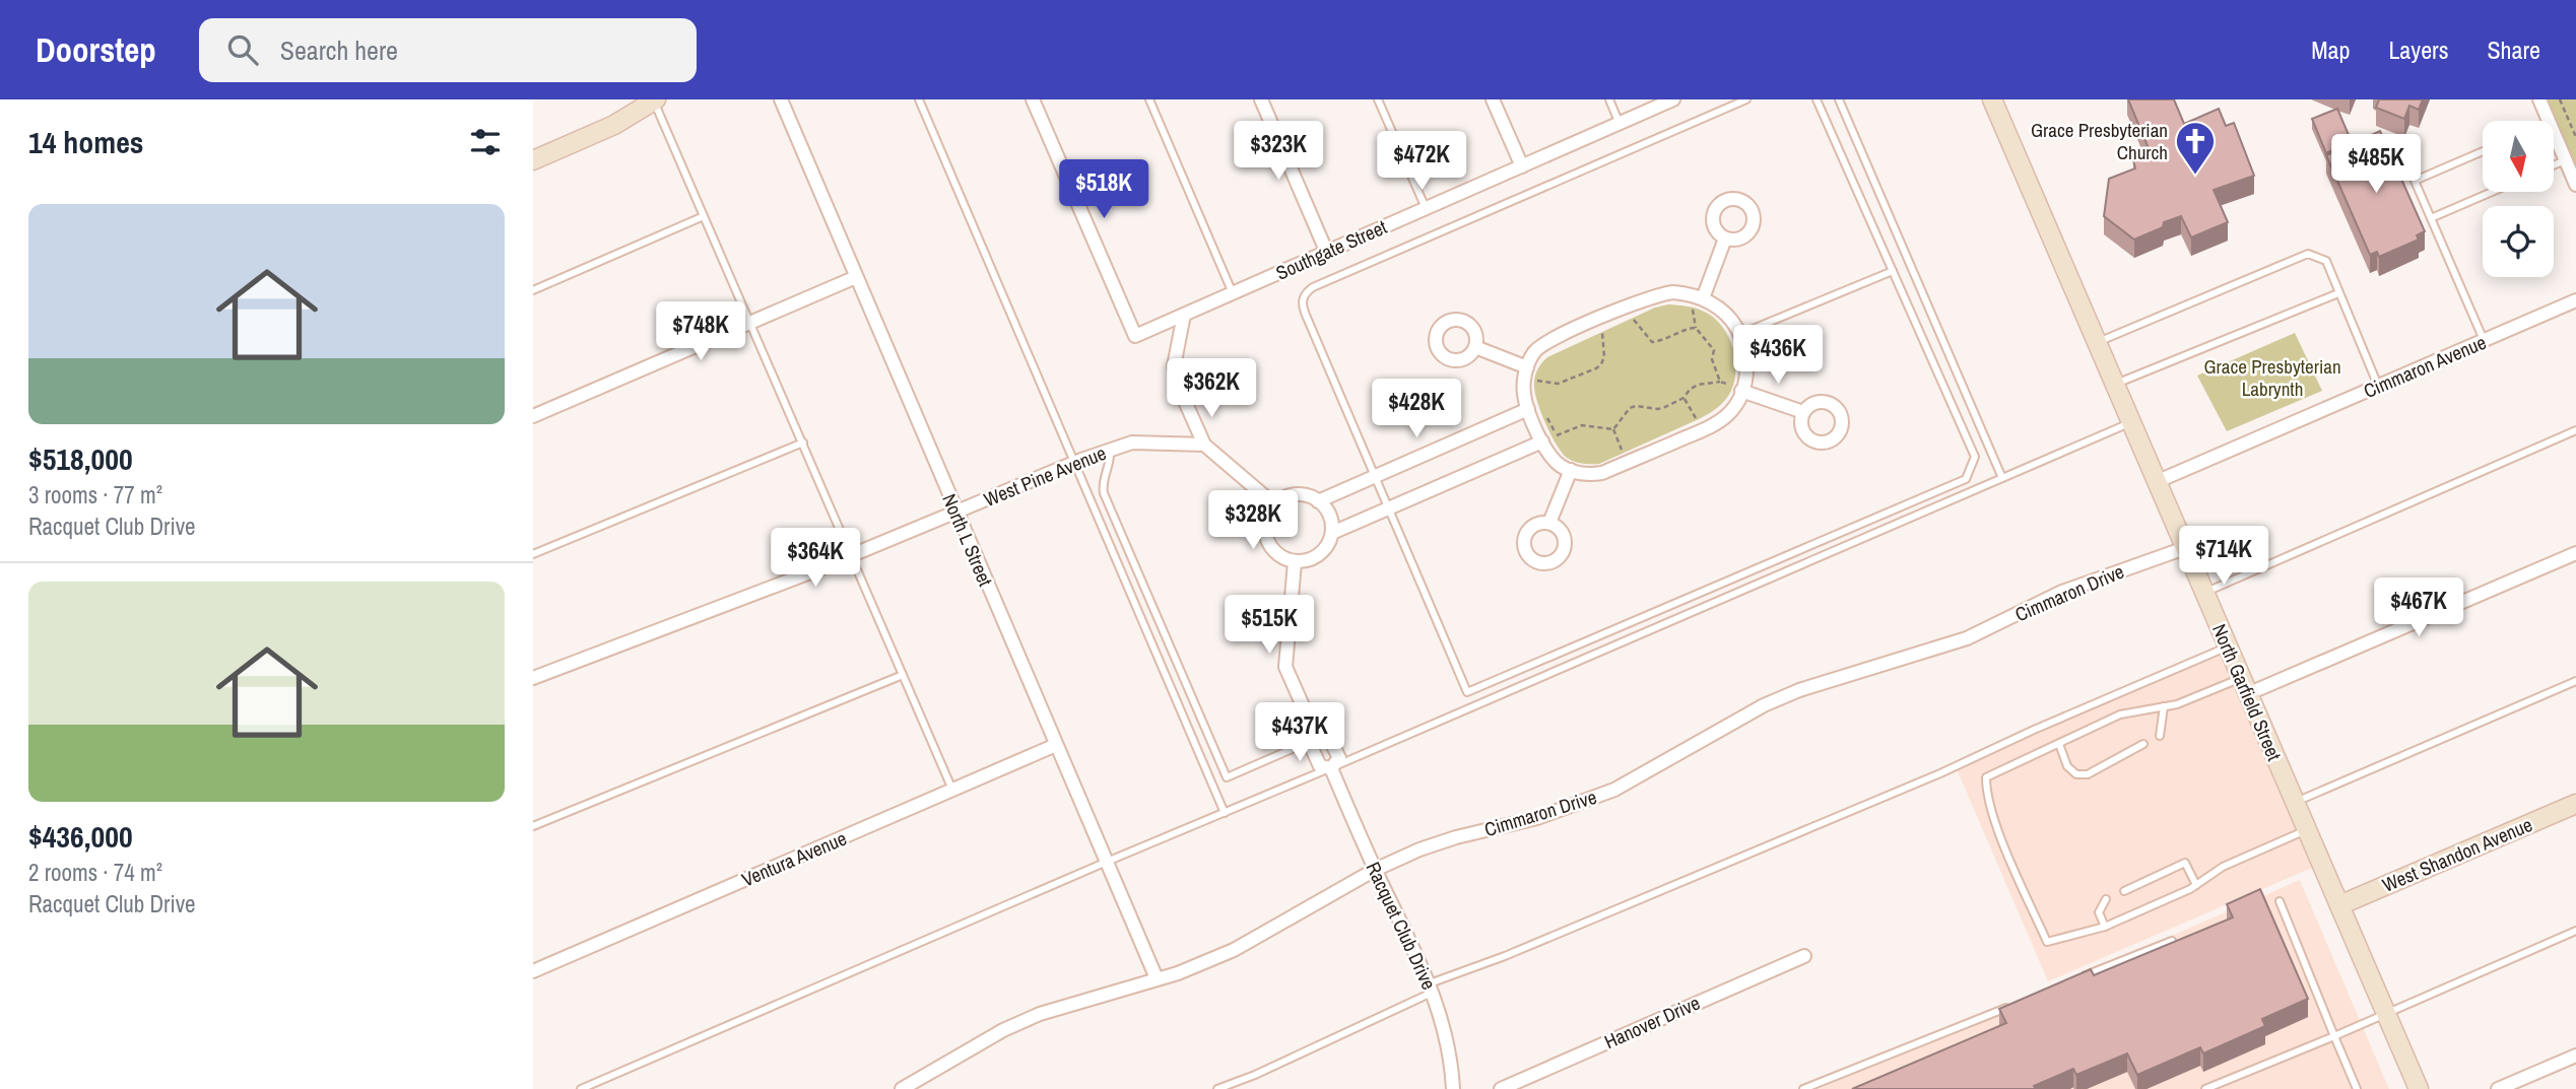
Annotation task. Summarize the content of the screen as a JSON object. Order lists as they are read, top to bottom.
{
  "streets": {
    "main road": ["North Garfield Street", "West Shandon Avenue"],
    "street": [
      "Southgate Street",
      "Cimmaron Avenue",
      "West Pine Avenue",
      "North L Street",
      "Cimmaron Drive",
      "Ventura Avenue",
      "Racquet Club Drive",
      "Hanover Drive"
    ]
  },
  "crossings": [
    ["Cimmaron Avenue", "North Garfield Street"],
    ["West Pine Avenue", "North L Street"],
    ["North L Street", "Cimmaron Drive"],
    ["North L Street", "Ventura Avenue"],
    ["Cimmaron Drive", "North Garfield Street"],
    ["Cimmaron Drive", "Racquet Club Drive"],
    ["North Garfield Street", "West Shandon Avenue"]
  ],
  "parks": ["Grace Presbyterian Labrynth"],
  "places": {
    "church": ["Grace Presbyterian Church"]
  },
  "north": "bottom",
  "page": {
    "header": "Doorstep",
    "search": "Search here",
    "nav": ["Map", "Layers", "Share"],
    "heading": "14 homes",
    "price": [
      "$323K",
      "$472K",
      "$485K",
      "$518K",
      "$748K",
      "$436K",
      "$362K",
      "$428K",
      "$328K",
      "$714K",
      "$364K",
      "$467K",
      "$515K",
      "$437K"
    ],
    "list": [
      {
        "name": "$518,000",
        "note": "3 rooms · 77 m² · Racquet Club Drive"
      },
      {
        "name": "$436,000",
        "note": "2 rooms · 74 m² · Racquet Club Drive"
      }
    ]
  }
}
